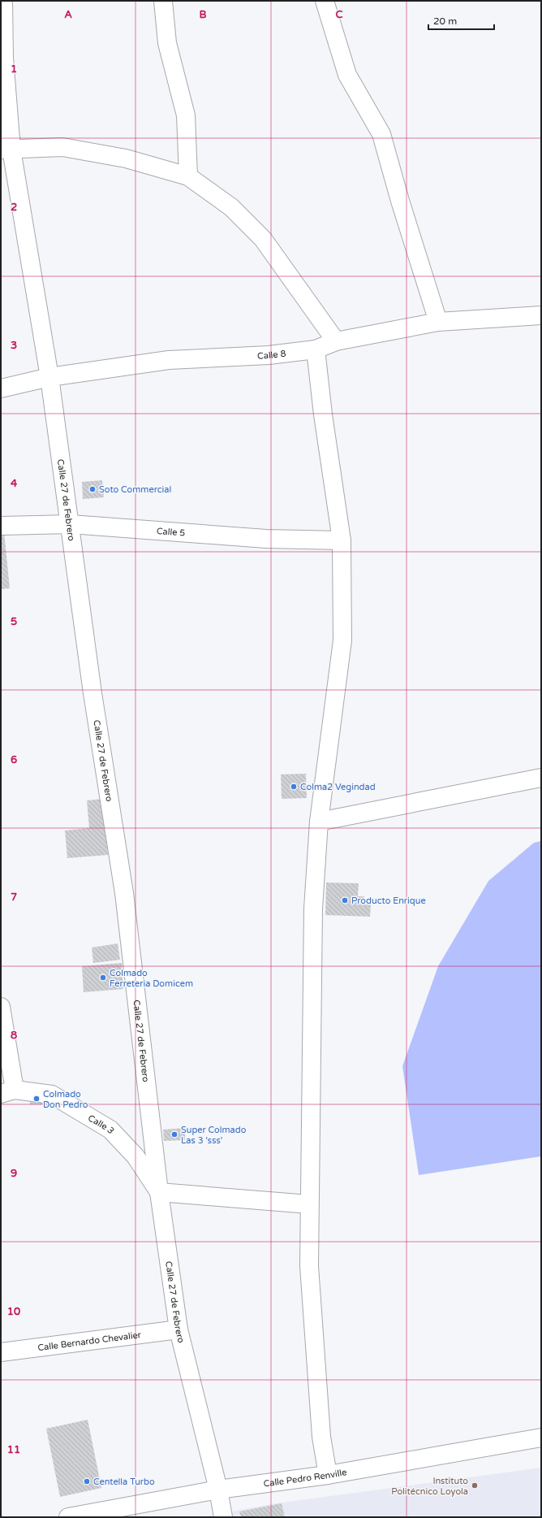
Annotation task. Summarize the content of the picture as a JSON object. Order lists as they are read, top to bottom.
{
  "streets": {
    "street": [
      "Calle 8",
      "Calle 27 de Febrero",
      "Calle 5",
      "Calle 3",
      "Calle Bernardo Chevalier",
      "Calle Pedro Renville"
    ]
  },
  "crossings": [
    ["Calle 8", "Calle 27 de Febrero"],
    ["Calle 27 de Febrero", "Calle 5"],
    ["Calle 27 de Febrero", "Calle 3"],
    ["Calle 27 de Febrero", "Calle Bernardo Chevalier"],
    ["Calle 27 de Febrero", "Calle Pedro Renville"]
  ],
  "places": [
    "Soto Commercial",
    "Colma2 Vegindad",
    "Producto Enrique",
    "Colmado Ferreteria Domicem",
    "Colmado Don Pedro",
    "Super Colmado Las 3 'sss'",
    "Centella Turbo",
    "Instituto Politécnico Loyola"
  ],
  "scale_bar": "20 m",
  "grid": {
    "columns": ["A", "B", "C"],
    "rows": [
      "1",
      "2",
      "3",
      "4",
      "5",
      "6",
      "7",
      "8",
      "9",
      "10",
      "11"
    ]
  }
}
